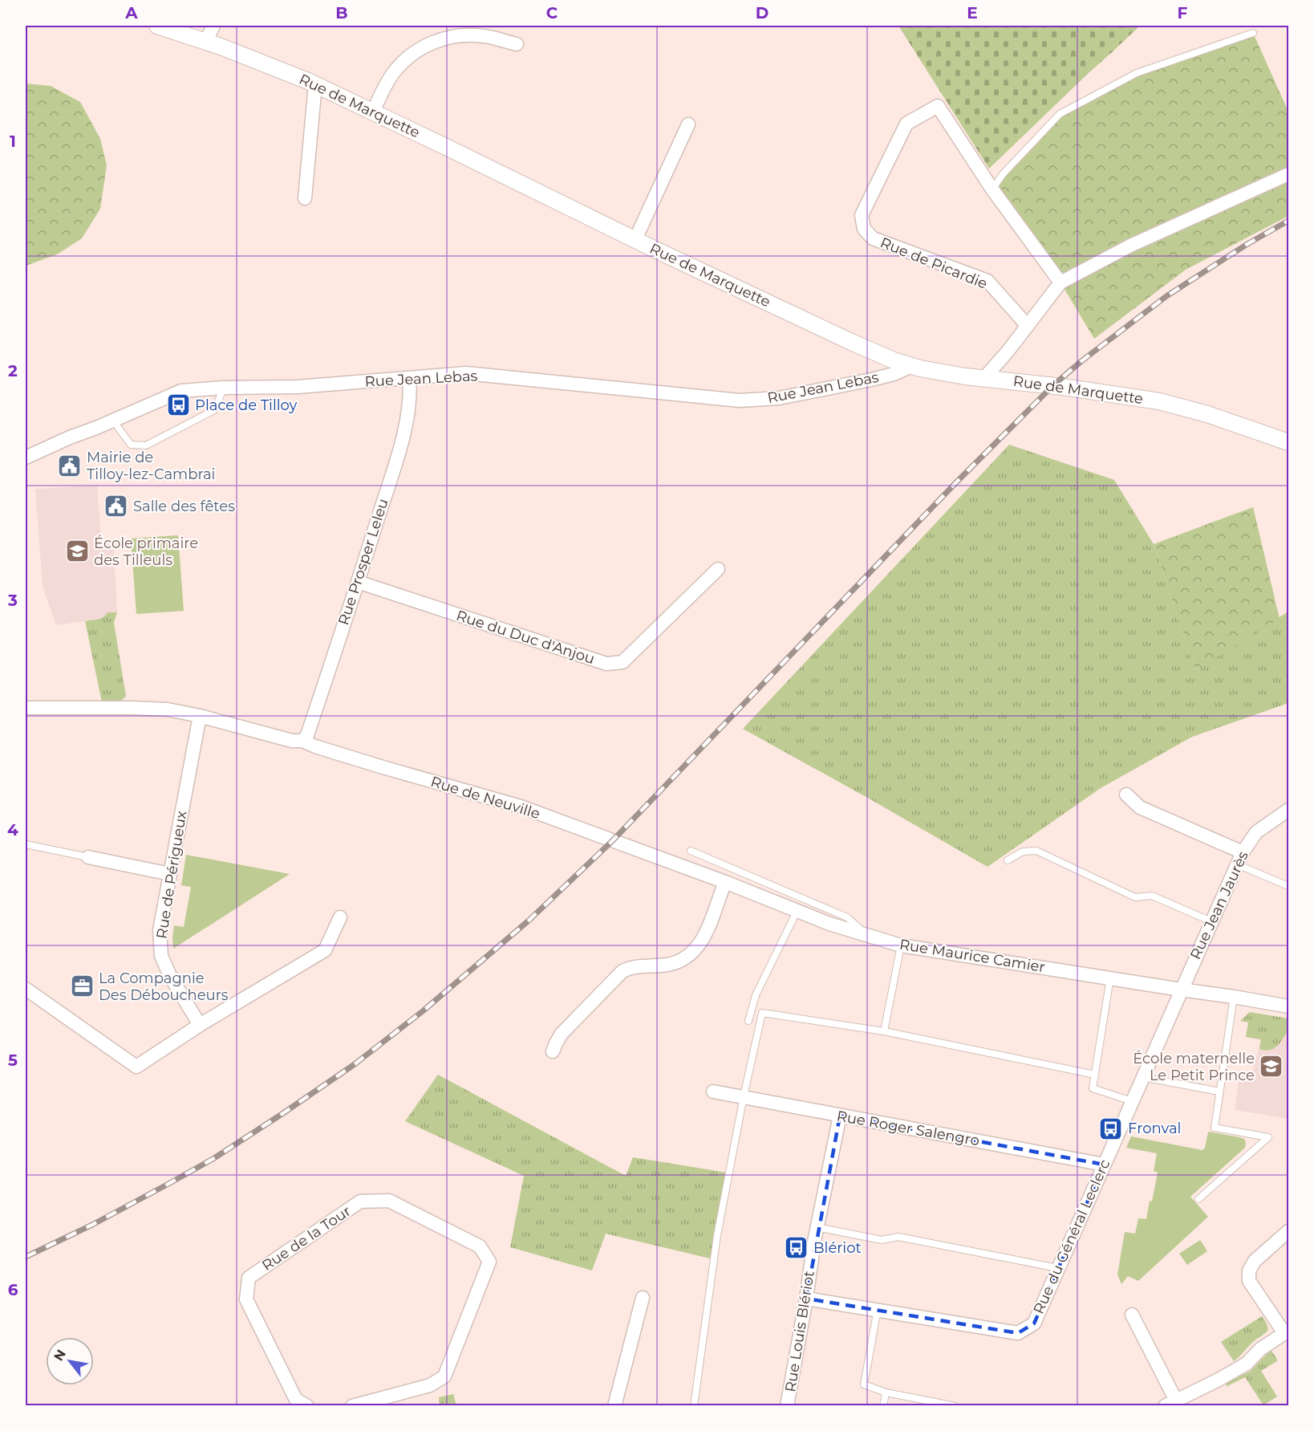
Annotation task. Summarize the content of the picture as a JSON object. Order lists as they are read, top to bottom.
{
  "streets": {
    "street": [
      "Rue de Marquette",
      "Rue de Picardie",
      "Rue Jean Lebas",
      "Rue Prosper Leleu",
      "Rue du Duc d'Anjou",
      "Rue de Neuville",
      "Rue de Périgueux",
      "Rue Jean Jaurès",
      "Rue Maurice Camier",
      "Rue Roger Salengro",
      "Rue du Général Leclerc",
      "Rue de la Tour",
      "Rue Louis Blériot"
    ]
  },
  "crossings": [
    ["Rue de Marquette", "Rue Jean Lebas"],
    ["Rue Jean Lebas", "Rue Prosper Leleu"],
    ["Rue Prosper Leleu", "Rue du Duc d'Anjou"],
    ["Rue Prosper Leleu", "Rue de Neuville"],
    ["Rue de Neuville", "Rue de Périgueux"],
    ["Rue de Neuville", "Rue Maurice Camier"],
    ["Rue Jean Jaurès", "Rue Maurice Camier"],
    ["Rue Jean Jaurès", "Rue du Général Leclerc"],
    ["Rue Maurice Camier", "Rue du Général Leclerc"],
    ["Rue Roger Salengro", "Rue du Général Leclerc"],
    ["Rue Roger Salengro", "Rue Louis Blériot"],
    ["Rue du Général Leclerc", "Rue Louis Blériot"]
  ],
  "places": {
    "bus stop": ["Place de Tilloy", "Fronval", "Blériot"],
    "public building": ["Mairie de Tilloy-lez-Cambrai", "Salle des fêtes"],
    "school or university": ["École primaire des Tilleuls", "École maternelle Le Petit Prince"],
    "office": ["La Compagnie Des Déboucheurs"]
  },
  "north": "top left",
  "grid": {
    "columns": [
      "A",
      "B",
      "C",
      "D",
      "E",
      "F"
    ],
    "rows": [
      "1",
      "2",
      "3",
      "4",
      "5",
      "6"
    ]
  }
}
